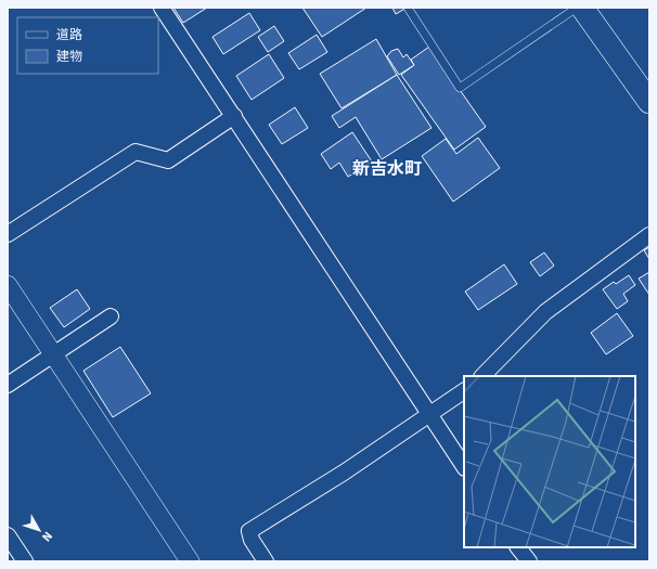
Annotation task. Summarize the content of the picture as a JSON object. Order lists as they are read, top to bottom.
{
  "districts": ["新吉水町"],
  "legend": ["道路", "建物"],
  "north": "bottom right"
}
